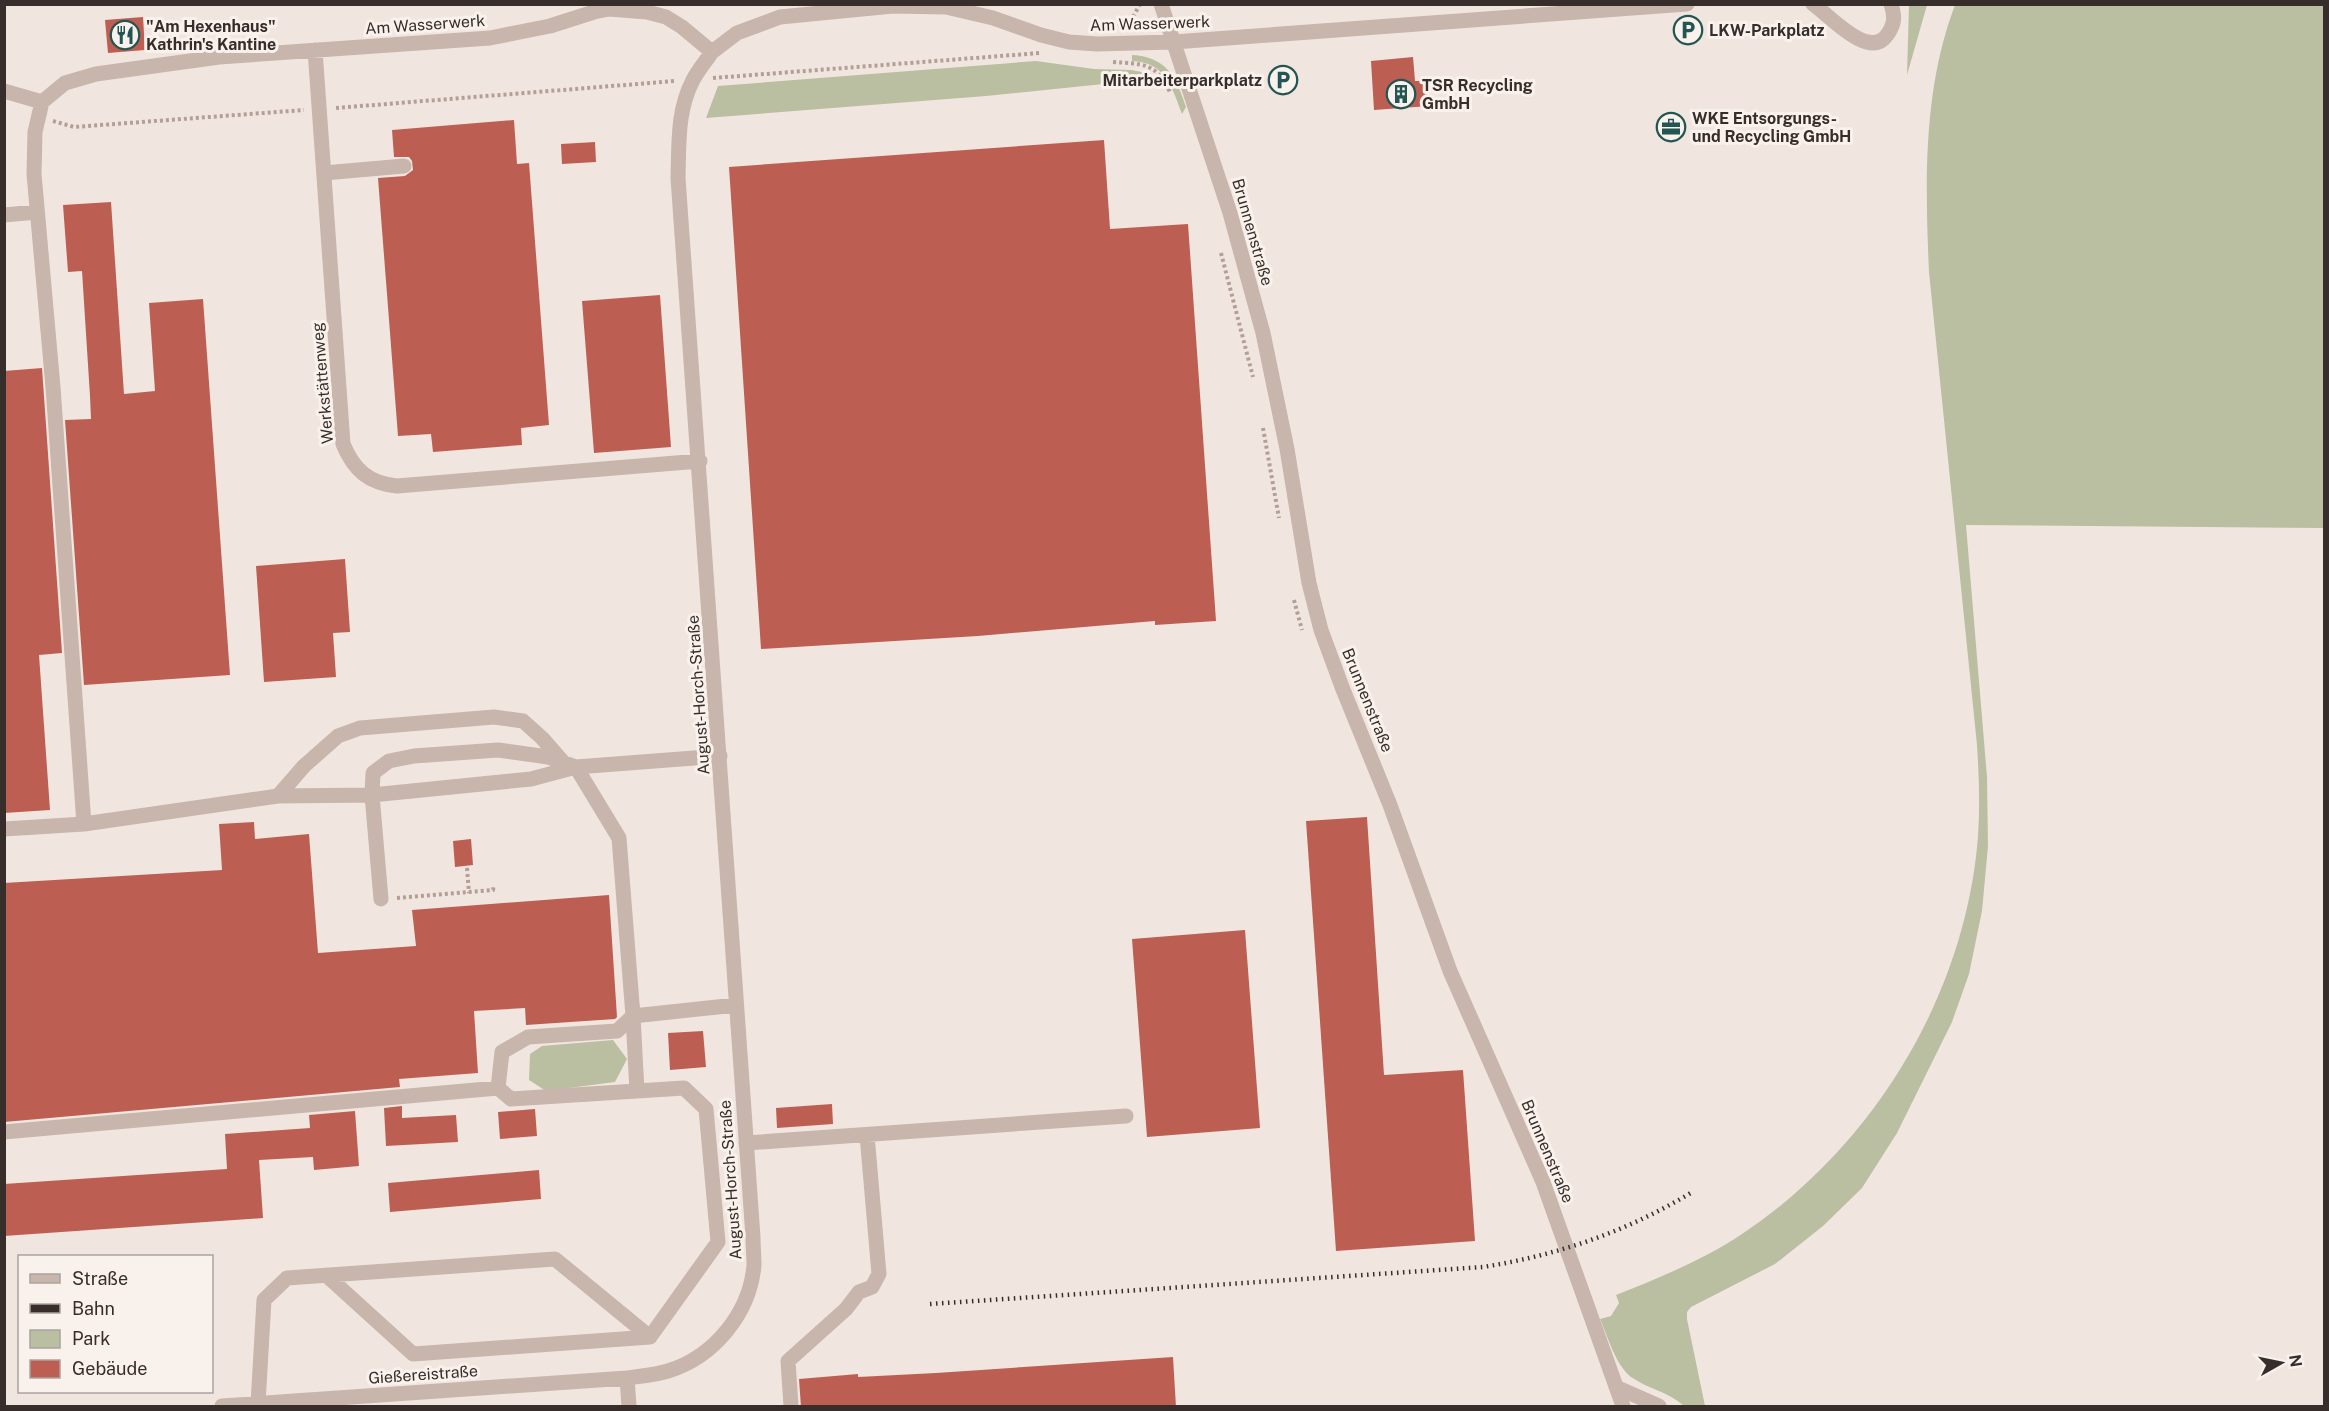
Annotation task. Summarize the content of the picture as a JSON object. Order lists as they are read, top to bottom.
{
  "streets": {
    "street": [
      "Am Wasserwerk",
      "Brunnenstraße",
      "Werkstättenweg",
      "August-Horch-Straße",
      "Gießereistraße"
    ]
  },
  "crossings": [
    ["Am Wasserwerk", "Brunnenstraße"],
    ["Am Wasserwerk", "Werkstättenweg"],
    ["Am Wasserwerk", "August-Horch-Straße"],
    ["Werkstättenweg", "August-Horch-Straße"],
    ["August-Horch-Straße", "Gießereistraße"]
  ],
  "places": {
    "parking": ["LKW-Parkplatz", "Mitarbeiterparkplatz"],
    "restaurant": ["\"Am Hexenhaus\" Kathrin's Kantine"],
    "building": ["TSR Recycling GmbH"],
    "office": ["WKE Entsorgungs- und Recycling GmbH"]
  },
  "legend": [
    "Straße",
    "Bahn",
    "Park",
    "Gebäude"
  ],
  "north": "right"
}
